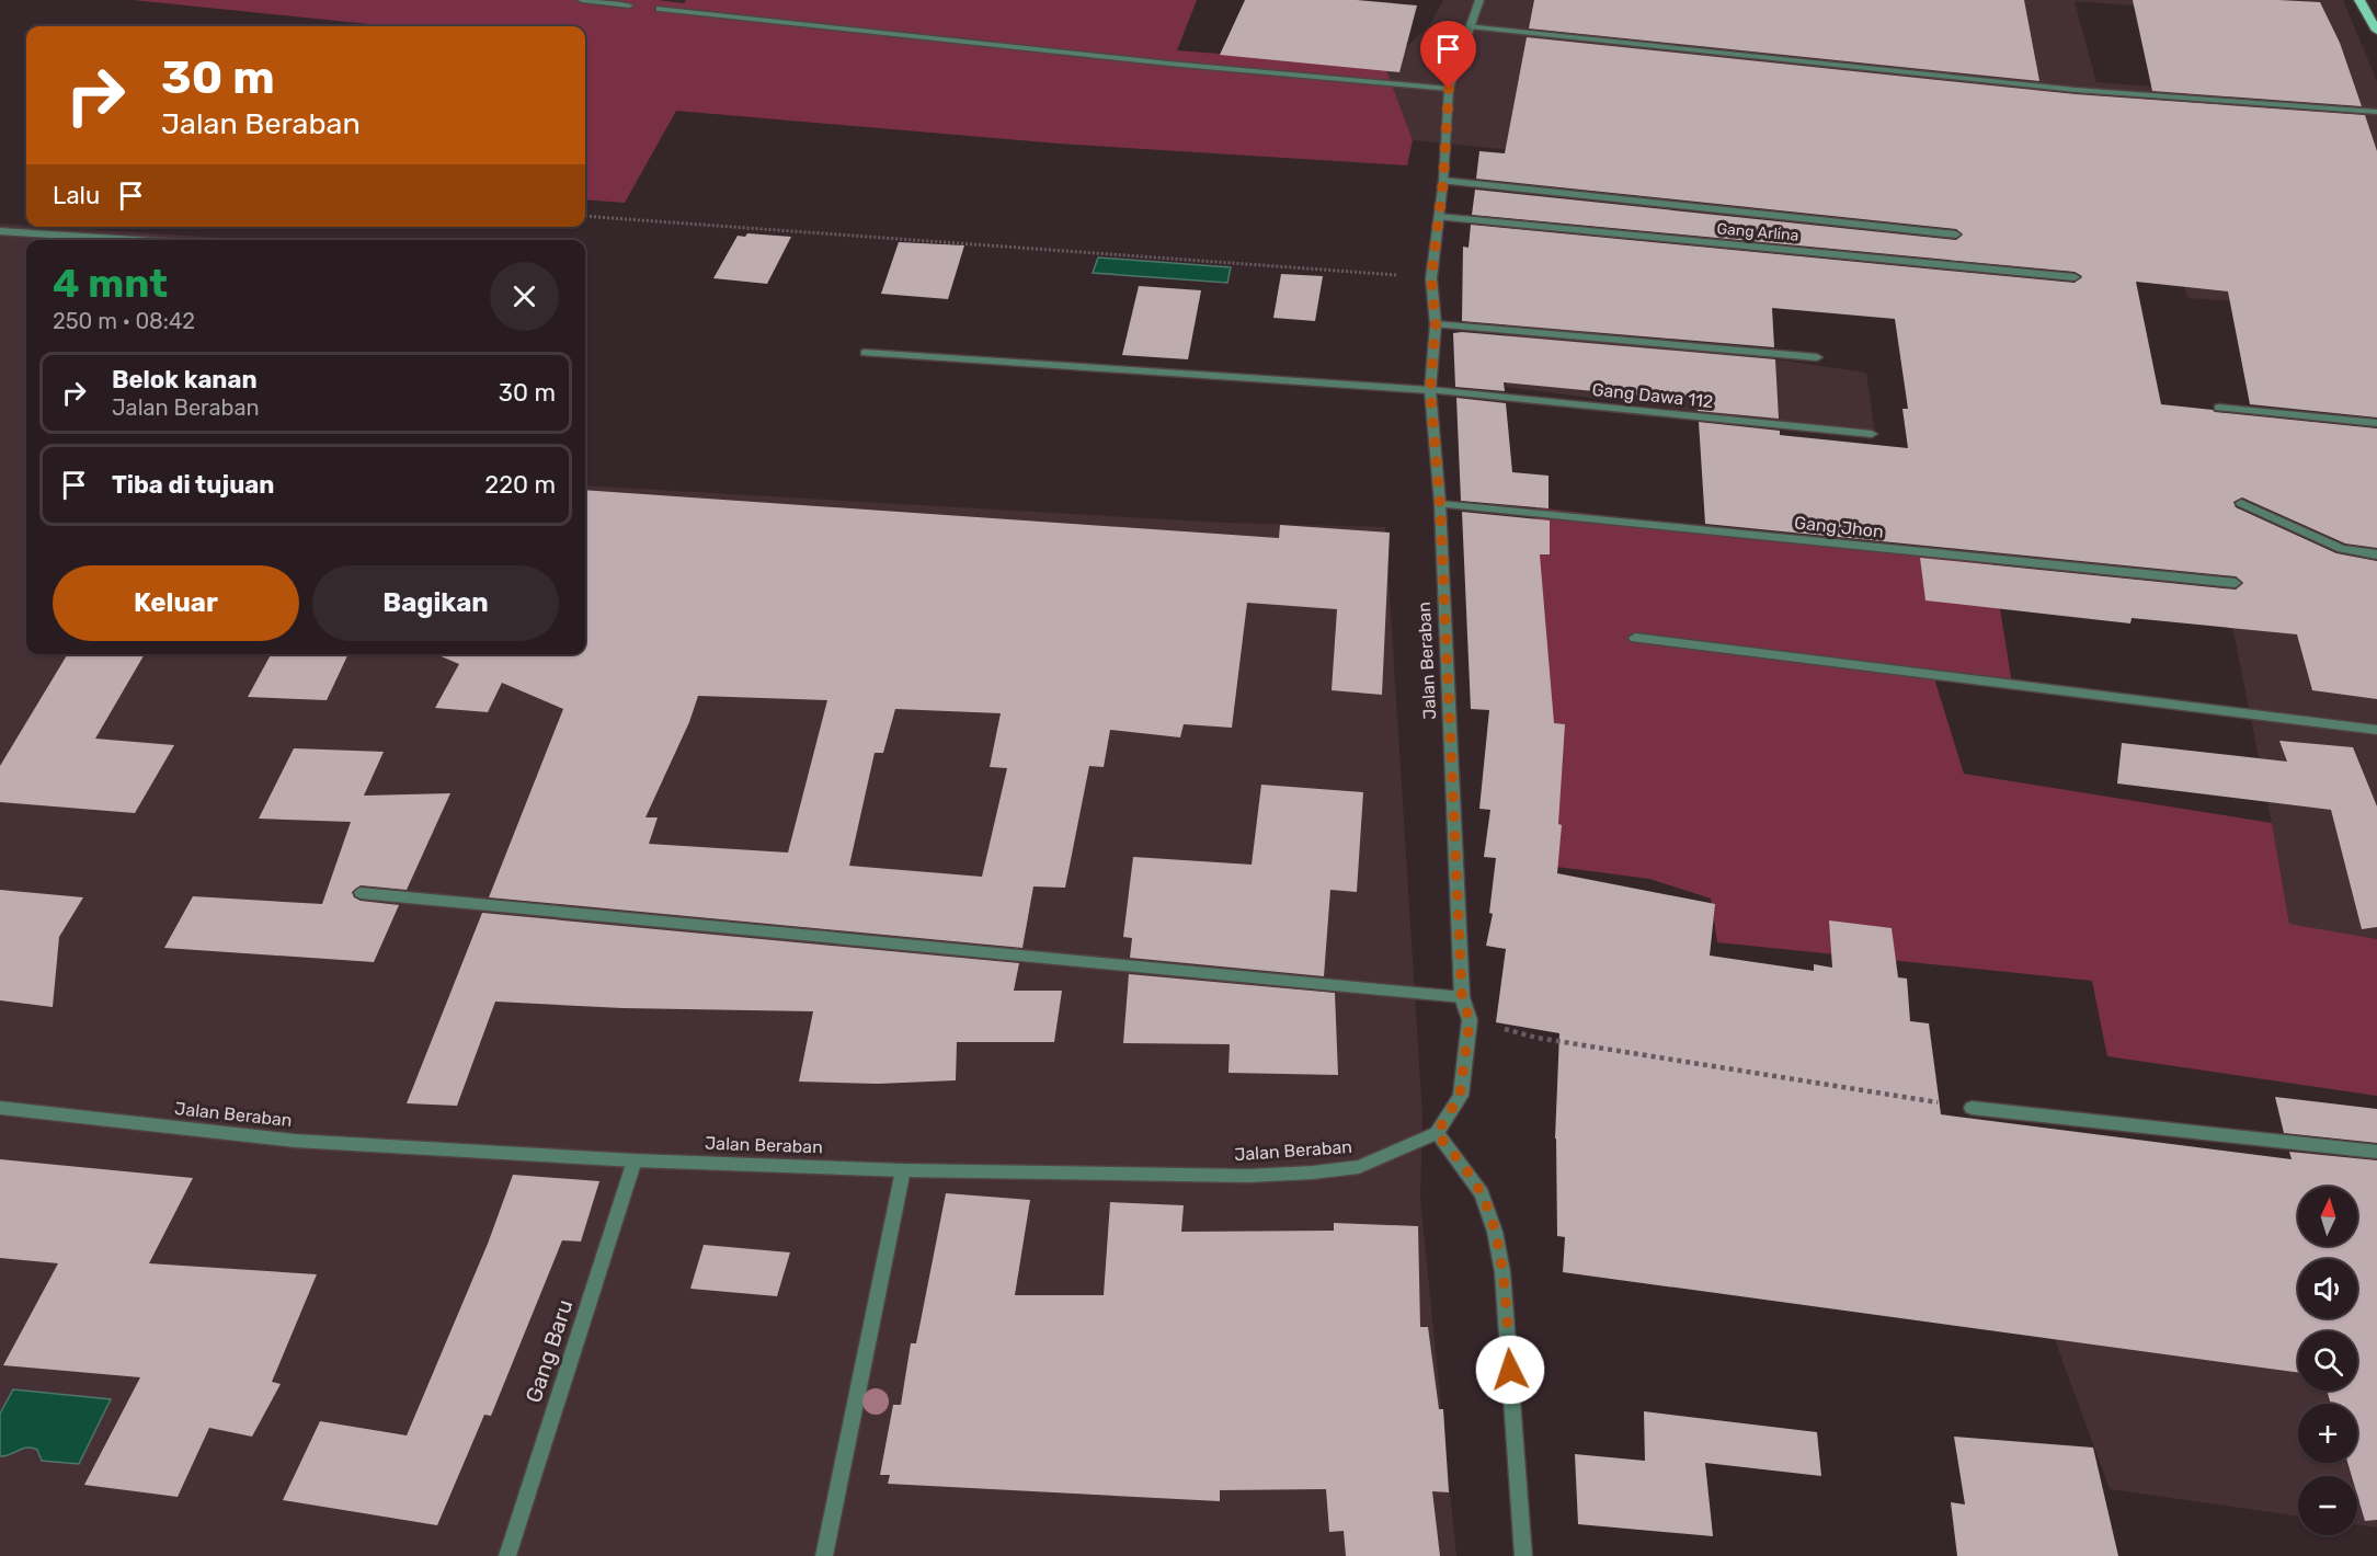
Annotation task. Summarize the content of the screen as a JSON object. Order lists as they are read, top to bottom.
{
  "streets": {
    "street": [
      "Gang Arlina",
      "Gang Dawa 112",
      "Gang Jhon",
      "Jalan Beraban",
      "Gang Baru"
    ]
  },
  "crossings": [
    ["Gang Arlina", "Jalan Beraban"],
    ["Gang Dawa 112", "Jalan Beraban"],
    ["Gang Jhon", "Jalan Beraban"],
    ["Jalan Beraban", "Gang Baru"]
  ],
  "north": "top",
  "page": {
    "turn": ["30 m", "Jalan Beraban"],
    "then": "Lalu",
    "heading": ["4 mnt", "250 m · 08:42"],
    "list": [
      {
        "name": "Belok kanan",
        "note": "Jalan Beraban",
        "value": "30 m"
      },
      {
        "name": "Tiba di tujuan",
        "value": "220 m"
      }
    ],
    "buttons": ["Keluar", "Bagikan"],
    "map_buttons": ["+", "−"]
  }
}
